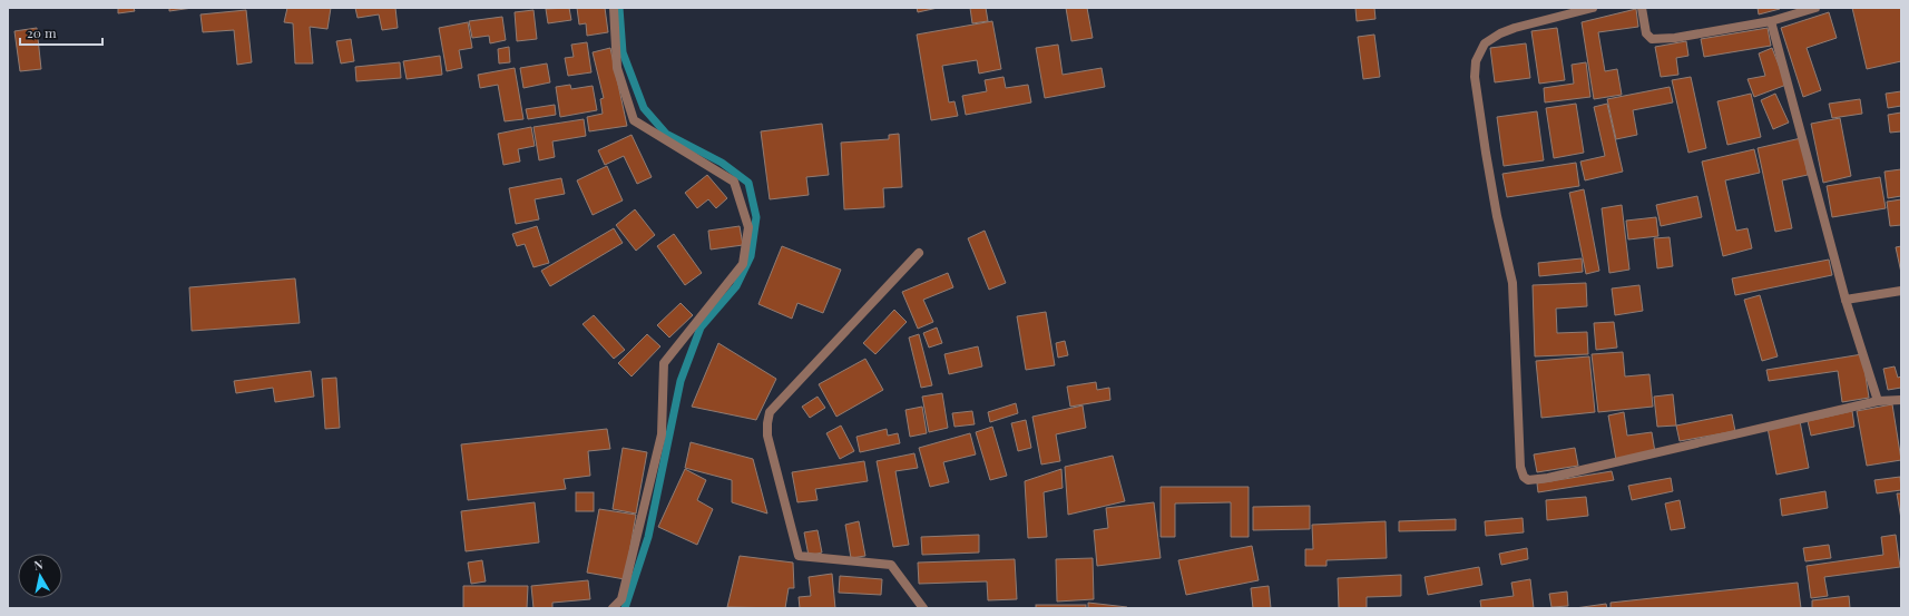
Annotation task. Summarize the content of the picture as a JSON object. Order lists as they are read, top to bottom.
{
  "scale_bar": "20 m",
  "north": "top"
}
